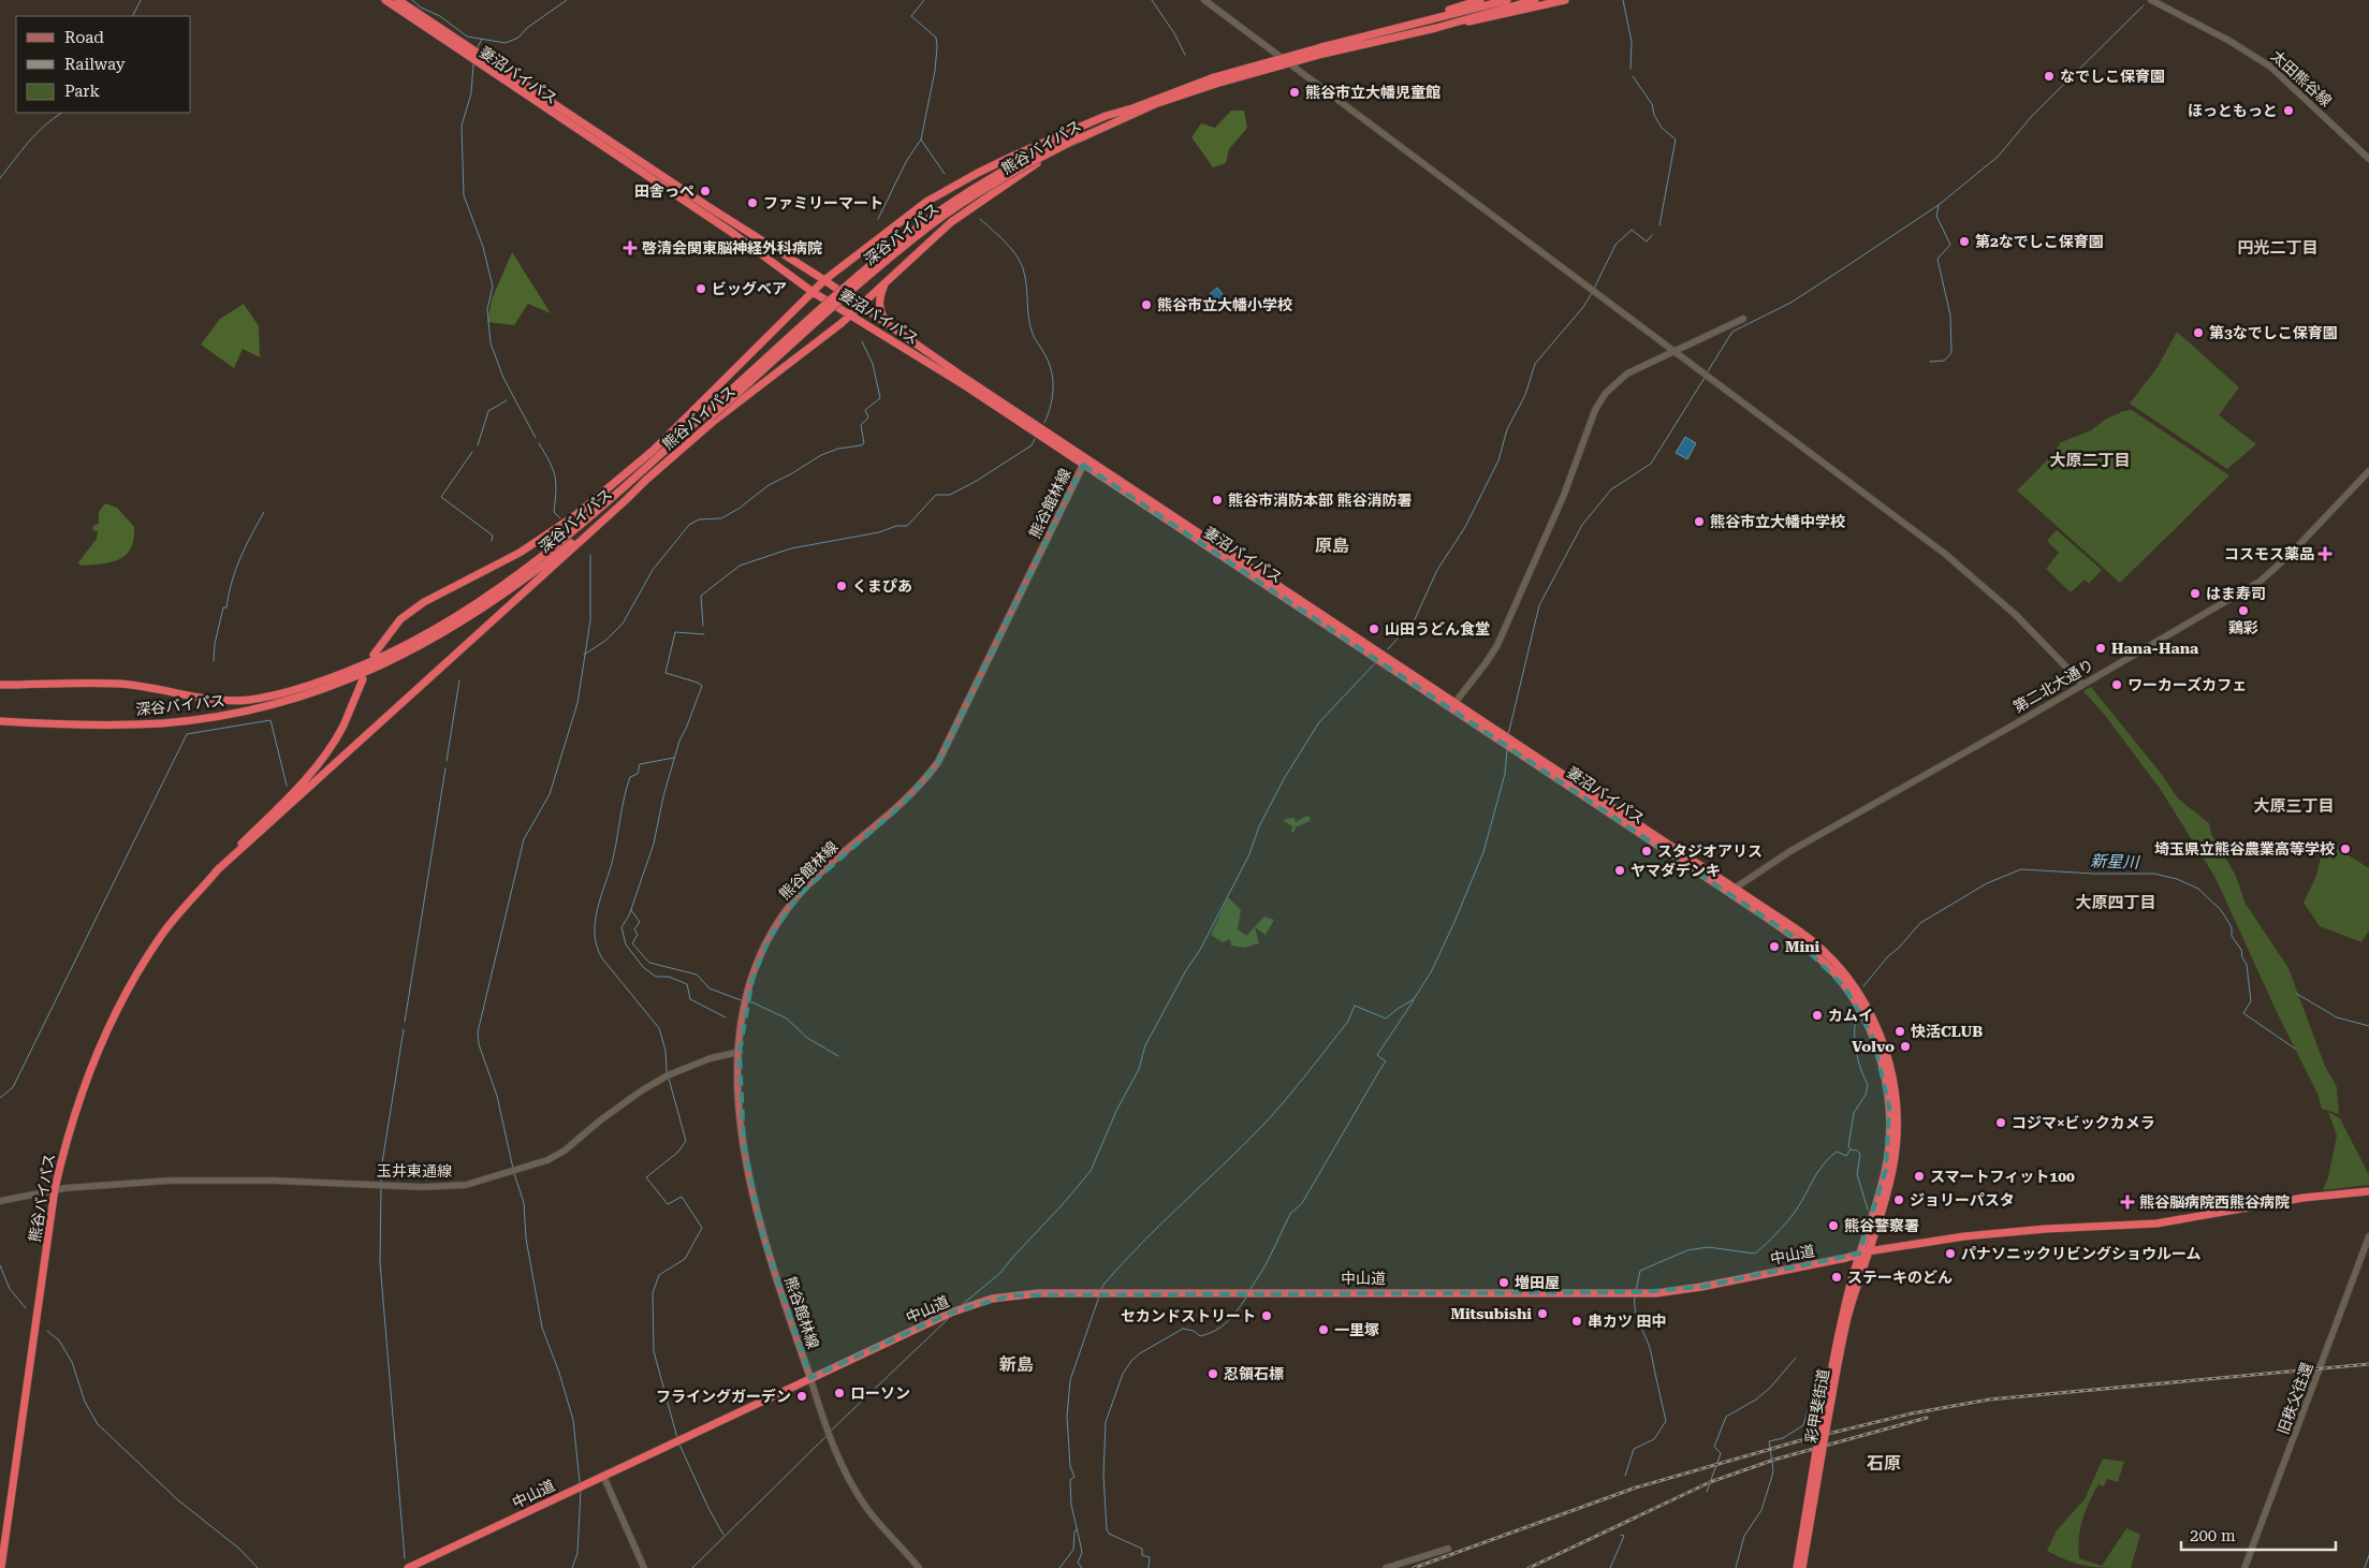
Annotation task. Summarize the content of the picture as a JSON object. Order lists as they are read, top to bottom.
{
  "streets": {
    "highway": [
      "妻沼バイパス",
      "熊谷バイパス",
      "深谷バイパス",
      "中山道",
      "彩甲斐街道"
    ],
    "main road": ["熊谷館林線"],
    "street": [
      "太田熊谷線",
      "第二北大通り",
      "玉井東通線",
      "旧秩父往還"
    ]
  },
  "crossings": [
    ["妻沼バイパス", "熊谷バイパス"],
    ["妻沼バイパス", "熊谷館林線"],
    ["妻沼バイパス", "第二北大通り"],
    ["妻沼バイパス", "中山道"],
    ["妻沼バイパス", "彩甲斐街道"],
    ["熊谷バイパス", "深谷バイパス"],
    ["熊谷バイパス", "玉井東通線"],
    ["熊谷館林線", "玉井東通線"],
    ["熊谷館林線", "中山道"],
    ["中山道", "彩甲斐街道"]
  ],
  "districts": [
    "円光二丁目",
    "大原二丁目",
    "原島",
    "大原三丁目",
    "大原四丁目",
    "新島",
    "石原"
  ],
  "water": ["新星川"],
  "places": {
    "other": [
      "なでしこ保育園",
      "熊谷市立大幡児童館",
      "ほっともっと",
      "田舎っぺ",
      "ファミリーマート",
      "第2なでしこ保育園",
      "ビッグベア",
      "熊谷市立大幡小学校",
      "第3なでしこ保育園",
      "熊谷市消防本部 熊谷消防署",
      "熊谷市立大幡中学校",
      "くまぴあ",
      "はま寿司",
      "鶏彩",
      "山田うどん食堂",
      "Hana-Hana",
      "ワーカーズカフェ",
      "埼玉県立熊谷農業高等学校",
      "スタジオアリス",
      "ヤマダデンキ",
      "Mini",
      "カムイ",
      "快活CLUB",
      "Volvo",
      "コジマ×ビックカメラ",
      "スマートフィット100",
      "ジョリーパスタ",
      "熊谷警察署",
      "パナソニックリビングショウルーム",
      "ステーキのどん",
      "増田屋",
      "Mitsubishi",
      "セカンドストリート",
      "串カツ 田中",
      "一里塚",
      "忍領石標",
      "ローソン",
      "フライングガーデン"
    ],
    "health": ["啓清会関東脳神経外科病院", "コスモス薬品", "熊谷脳病院西熊谷病院"]
  },
  "legend": ["Road", "Railway", "Park"],
  "scale_bar": "200 m"
}
